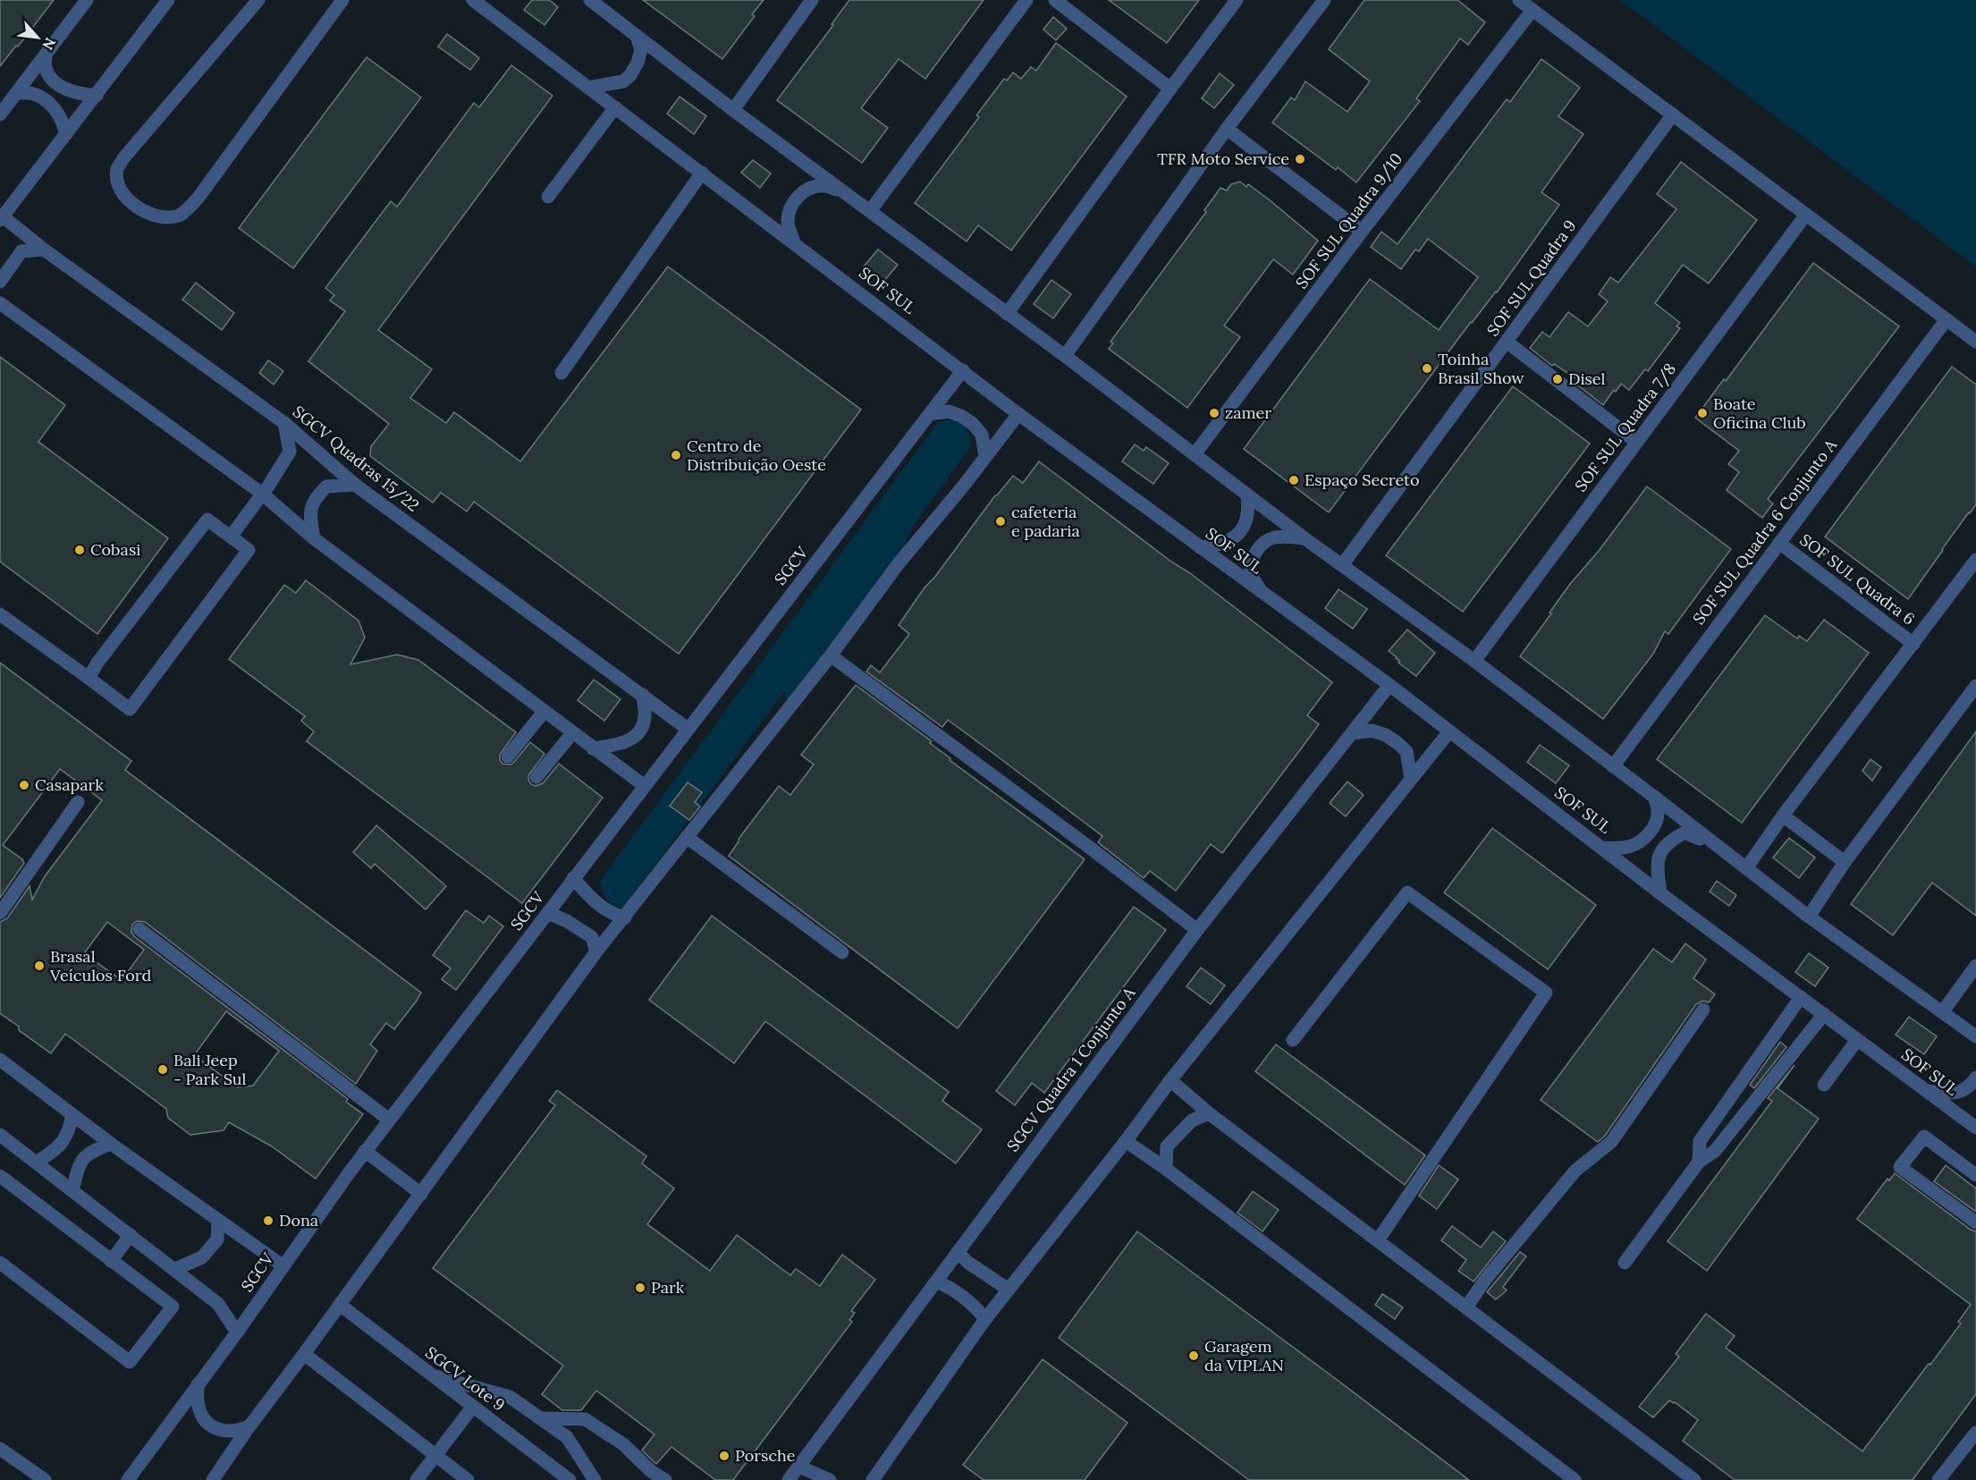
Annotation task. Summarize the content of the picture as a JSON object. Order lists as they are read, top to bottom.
{
  "streets": {
    "street": [
      "SOF SUL Quadra 9/10",
      "SOF SUL Quadra 9",
      "SOF SUL",
      "SOF SUL Quadra 7/8",
      "SGCV Quadras 15/22",
      "SOF SUL Quadra 6 Conjunto A",
      "SGCV",
      "SOF SUL Quadra 6",
      "SGCV Quadra 1 Conjunto A",
      "SGCV Lote 9"
    ]
  },
  "crossings": [
    ["SOF SUL", "SGCV"],
    ["SOF SUL", "SGCV Quadra 1 Conjunto A"],
    ["SGCV Quadras 15/22", "SGCV"],
    ["SOF SUL Quadra 6 Conjunto A", "SOF SUL Quadra 6"]
  ],
  "places": [
    "TFR Moto Service",
    "Toinha Brasil Show",
    "Disel",
    "zamer",
    "Boate Oficina Club",
    "Centro de Distribuição Oeste",
    "Espaço Secreto",
    "cafeteria e padaria",
    "Cobasi",
    "Casapark",
    "Brasal Veículos Ford",
    "Bali Jeep - Park Sul",
    "Dona",
    "Park",
    "Garagem da VIPLAN",
    "Porsche"
  ],
  "north": "bottom right"
}
